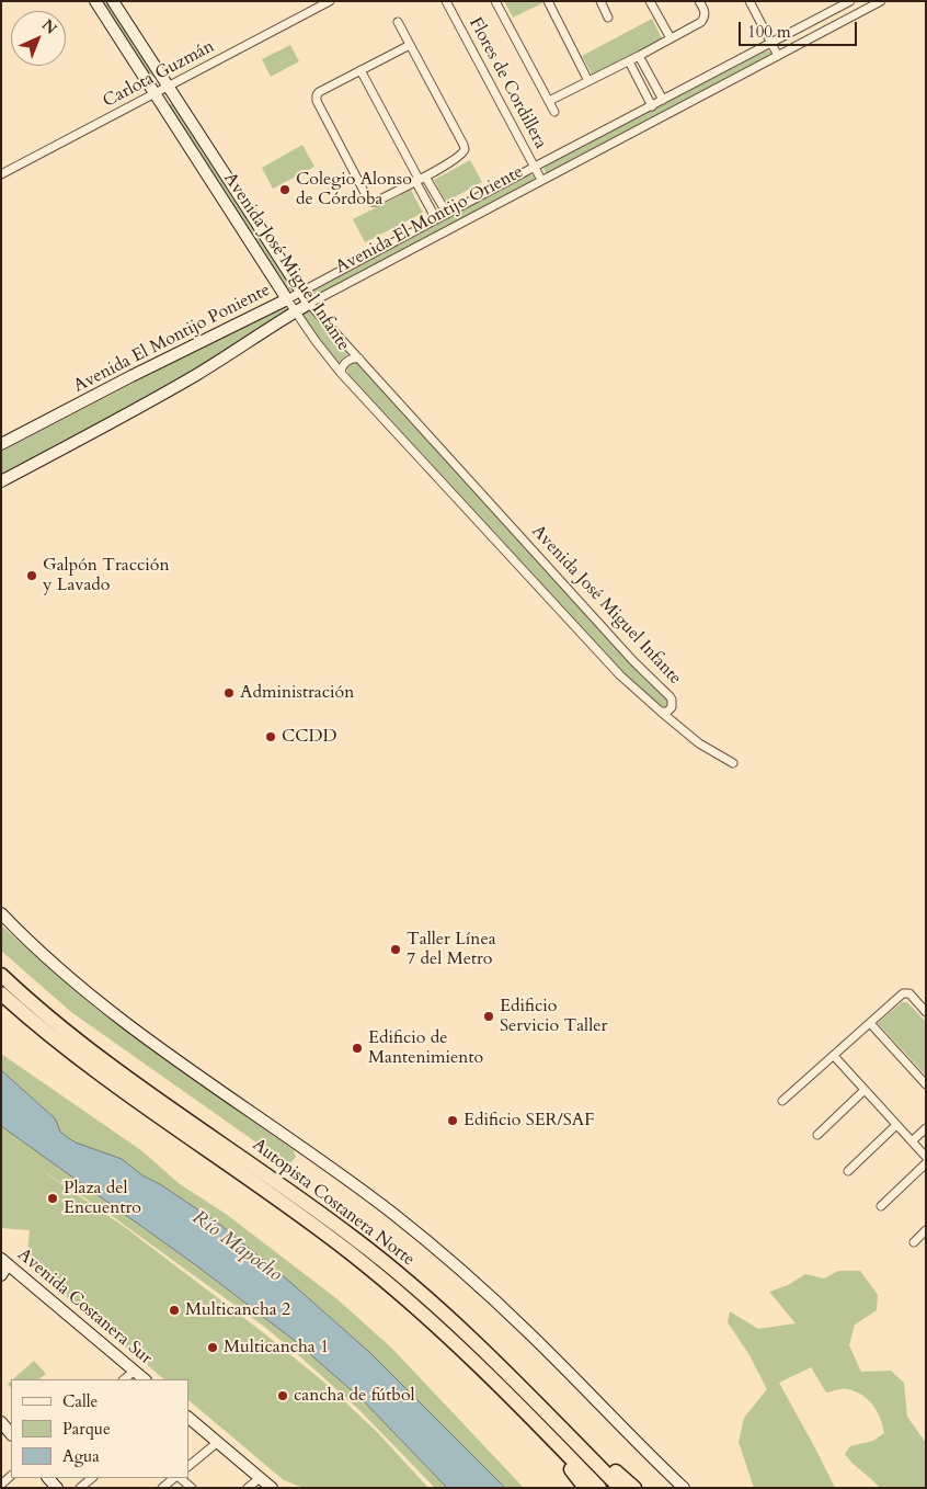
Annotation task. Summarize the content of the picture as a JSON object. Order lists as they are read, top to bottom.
{
  "streets": {
    "highway": ["Autopista Costanera Norte"],
    "street": [
      "Carlota Guzmán",
      "Flores de Cordillera",
      "Avenida El Montijo Oriente",
      "Avenida José Miguel Infante",
      "Avenida El Montijo Poniente",
      "Avenida Costanera Sur"
    ]
  },
  "crossings": [
    ["Carlota Guzmán", "Avenida José Miguel Infante"],
    ["Flores de Cordillera", "Avenida El Montijo Oriente"],
    ["Flores de Cordillera", "Avenida El Montijo Poniente"],
    ["Avenida El Montijo Oriente", "Avenida José Miguel Infante"],
    ["Avenida José Miguel Infante", "Avenida El Montijo Poniente"]
  ],
  "water": ["Río Mapocho"],
  "places": [
    "Colegio Alonso de Córdoba",
    "Galpón Tracción y Lavado",
    "Administración",
    "CCDD",
    "Taller Línea 7 del Metro",
    "Edificio Servicio Taller",
    "Edificio de Mantenimiento",
    "Edificio SER/SAF",
    "Plaza del Encuentro",
    "Multicancha 2",
    "Multicancha 1",
    "cancha de fútbol"
  ],
  "legend": ["Calle", "Parque", "Agua"],
  "scale_bar": "100 m",
  "north": "top right"
}
